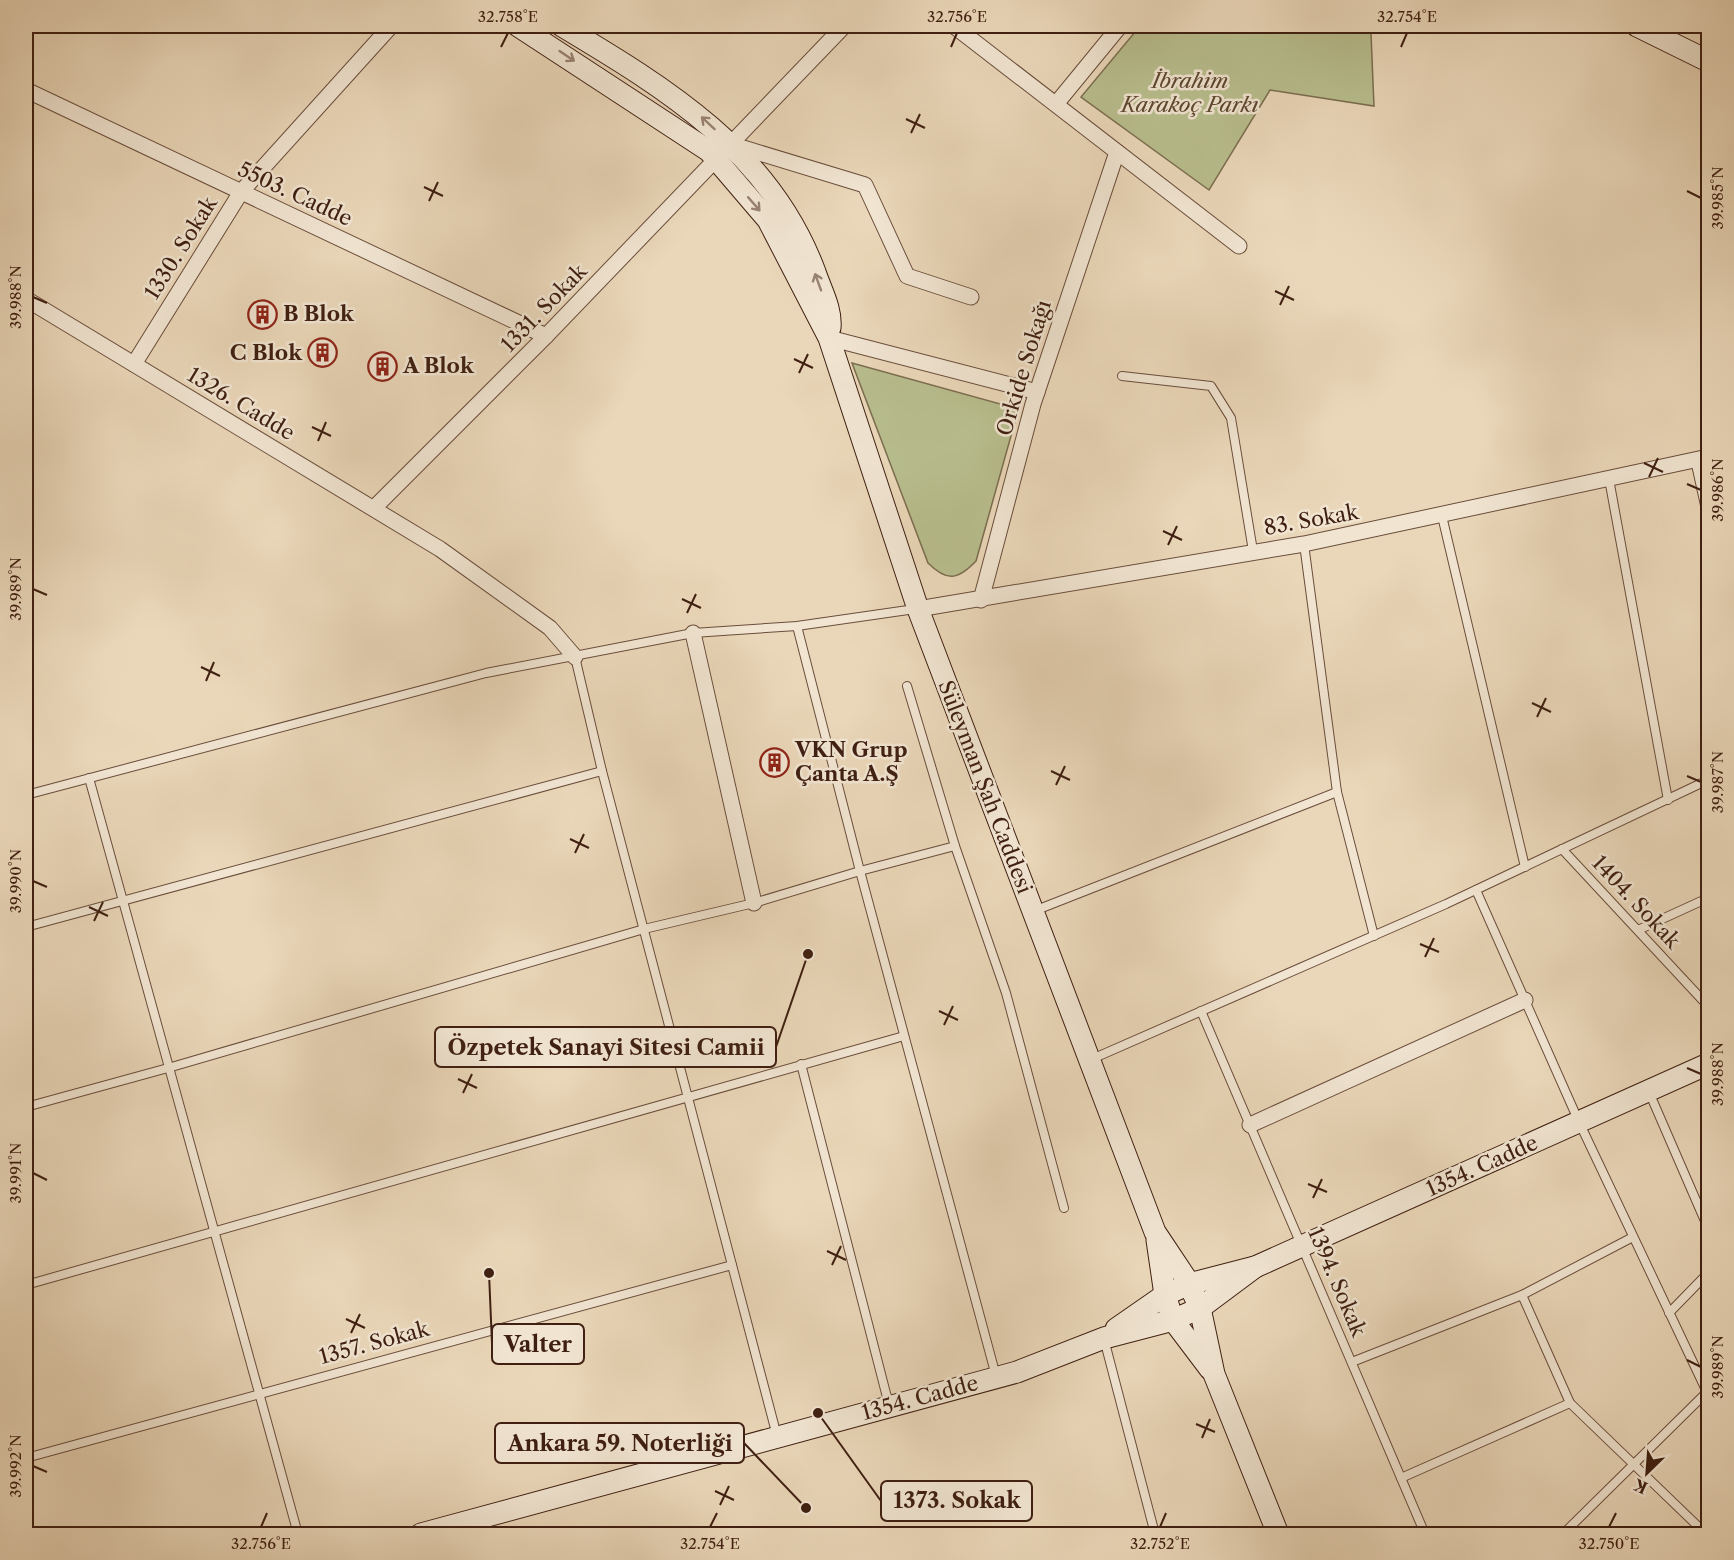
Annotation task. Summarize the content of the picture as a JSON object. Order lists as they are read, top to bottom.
{
  "streets": {
    "main road": ["Süleyman Şah Caddesi", "1354. Cadde"],
    "street": [
      "5503. Cadde",
      "1330. Sokak",
      "1331. Sokak",
      "Orkide Sokağı",
      "1326. Cadde",
      "83. Sokak"
    ],
    "lane": ["1404. Sokak", "1394. Sokak", "1357. Sokak"]
  },
  "crossings": [
    ["5503. Cadde", "1330. Sokak"],
    ["5503. Cadde", "1331. Sokak"],
    ["1330. Sokak", "1326. Cadde"],
    ["1331. Sokak", "1326. Cadde"],
    ["1331. Sokak", "Süleyman Şah Caddesi"],
    ["Orkide Sokağı", "83. Sokak"],
    ["83. Sokak", "Süleyman Şah Caddesi"],
    ["1354. Cadde", "1394. Sokak"]
  ],
  "parks": ["İbrahim Karakoç Parkı"],
  "places": {
    "building": [
      "B Blok",
      "C Blok",
      "A Blok",
      "VKN Grup Çanta A.Ş"
    ],
    "other": [
      "Özpetek Sanayi Sitesi Camii",
      "Valter",
      "1373. Sokak",
      "Ankara 59. Noterliği"
    ]
  },
  "north": "bottom left",
  "coordinates": [
    "32.758°E",
    "32.756°E",
    "32.754°E",
    "39.985°N",
    "39.988°N",
    "39.986°N",
    "39.989°N",
    "39.987°N",
    "39.990°N",
    "39.991°N",
    "39.992°N",
    "32.752°E",
    "32.750°E"
  ]
}
